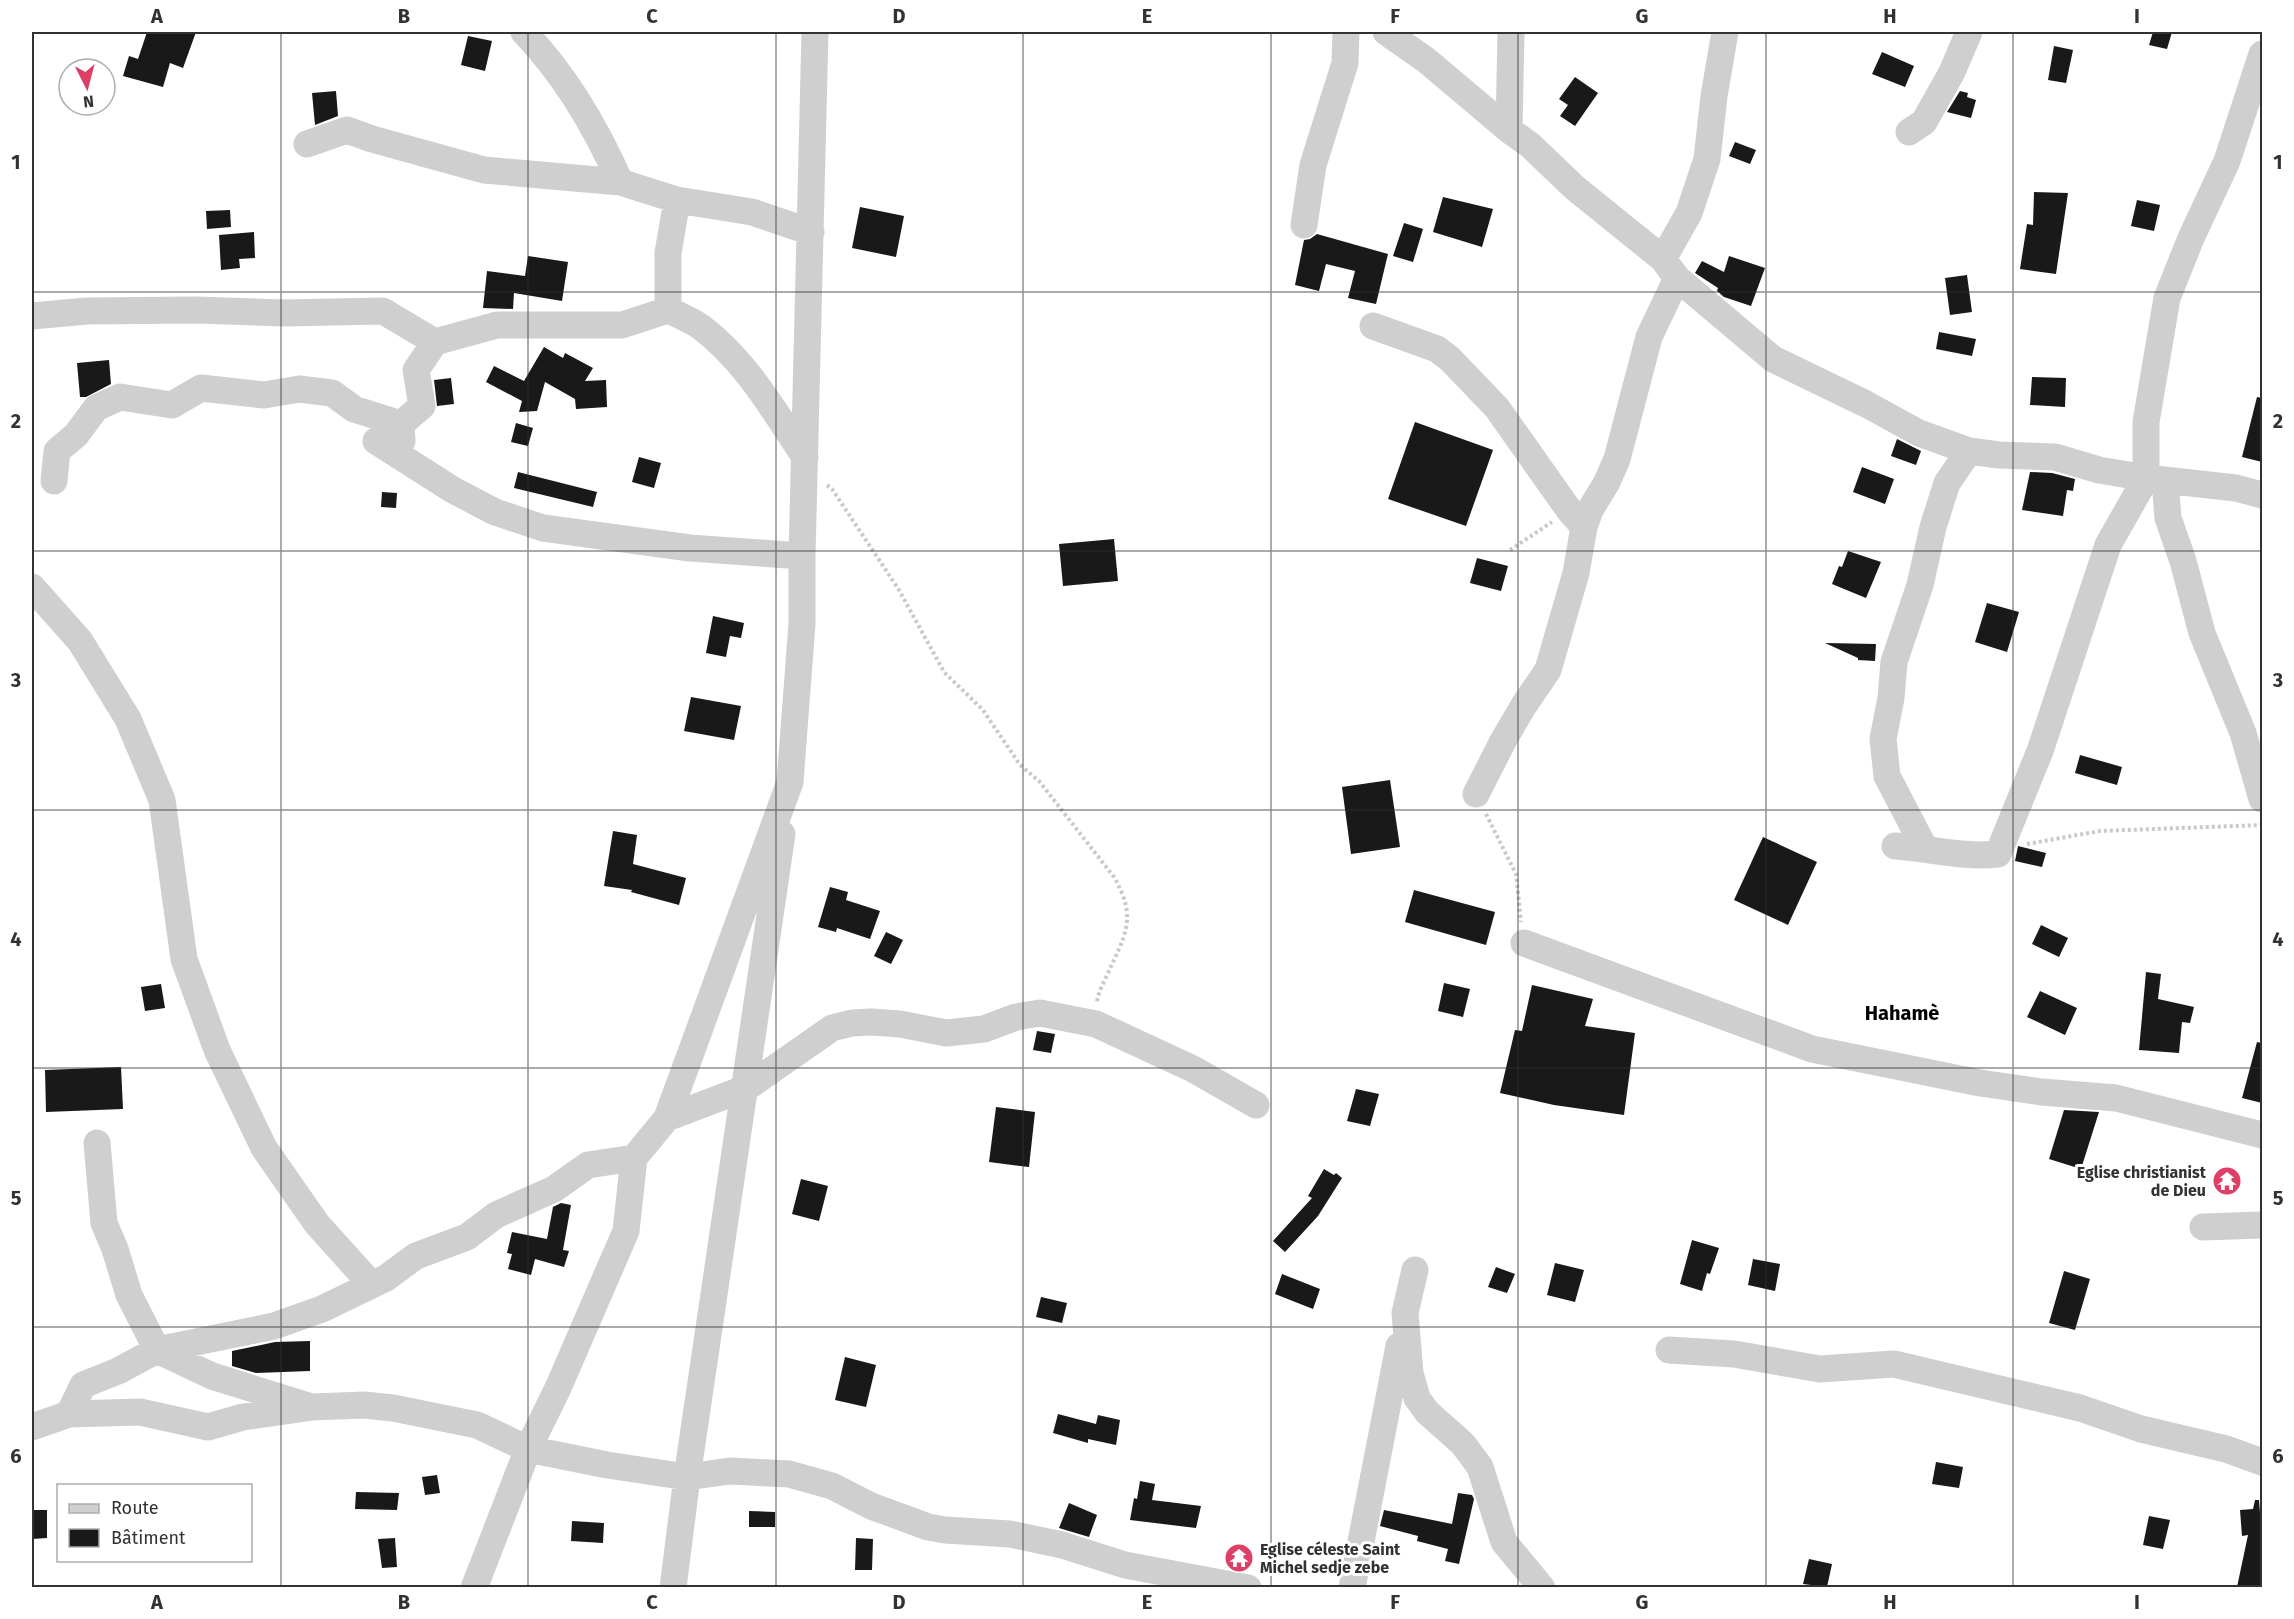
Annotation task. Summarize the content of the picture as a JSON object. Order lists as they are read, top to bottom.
{
  "districts": ["Hahamè"],
  "places": {
    "temple": ["Eglise christianist de Dieu", "Eglise céleste Saint Michel sedje zebe"]
  },
  "legend": ["Route", "Bâtiment"],
  "north": "bottom",
  "grid": {
    "columns": [
      "A",
      "B",
      "C",
      "D",
      "E",
      "F",
      "G",
      "H",
      "I"
    ],
    "rows": [
      "1",
      "2",
      "3",
      "4",
      "5",
      "6"
    ]
  }
}
